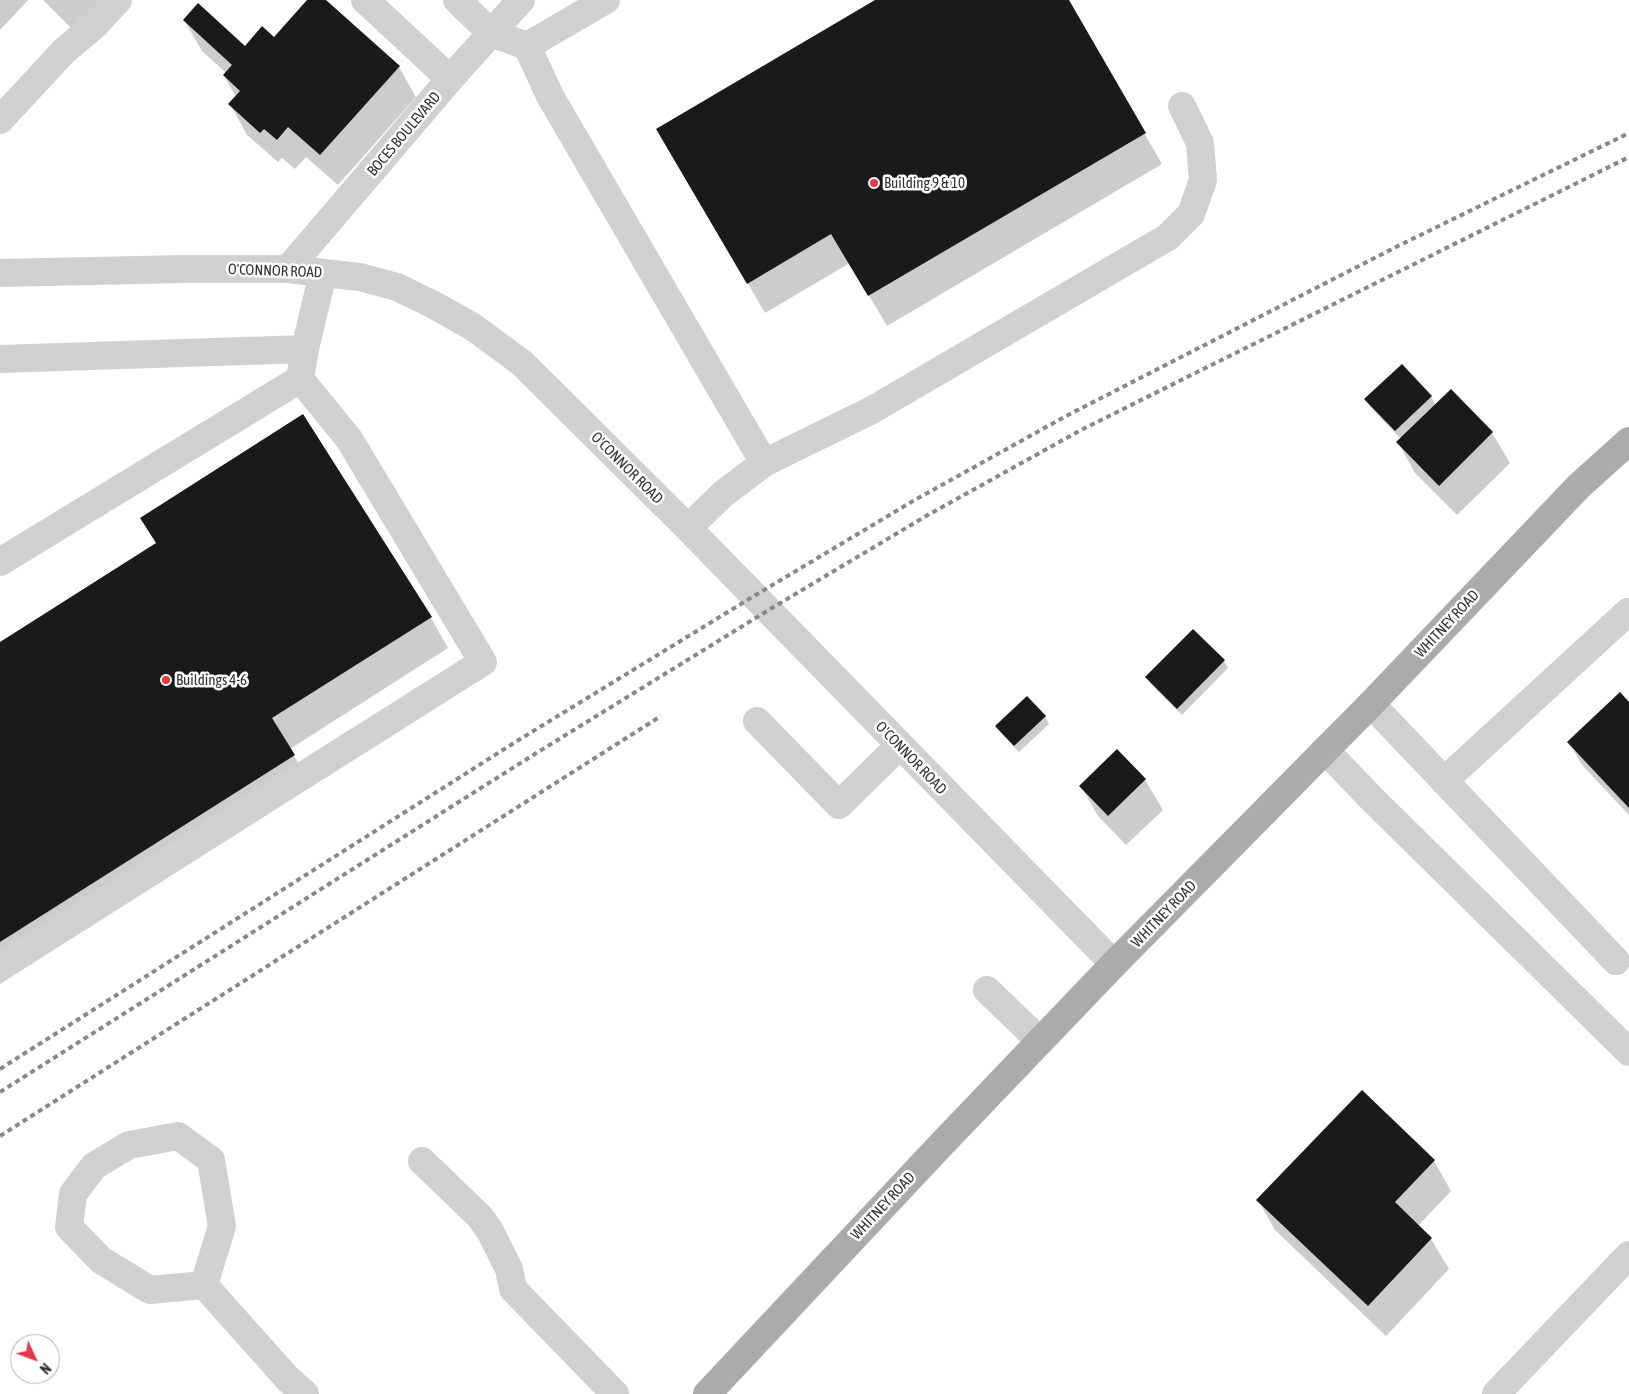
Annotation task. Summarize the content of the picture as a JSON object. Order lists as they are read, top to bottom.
{
  "streets": {
    "main road": ["WHITNEY ROAD"],
    "street": ["BOCES BOULEVARD", "O'CONNOR ROAD"]
  },
  "crossings": [
    ["BOCES BOULEVARD", "O'CONNOR ROAD"],
    ["O'CONNOR ROAD", "WHITNEY ROAD"]
  ],
  "places": ["Building 9 & 10", "Buildings 4-6"],
  "north": "bottom right"
}
